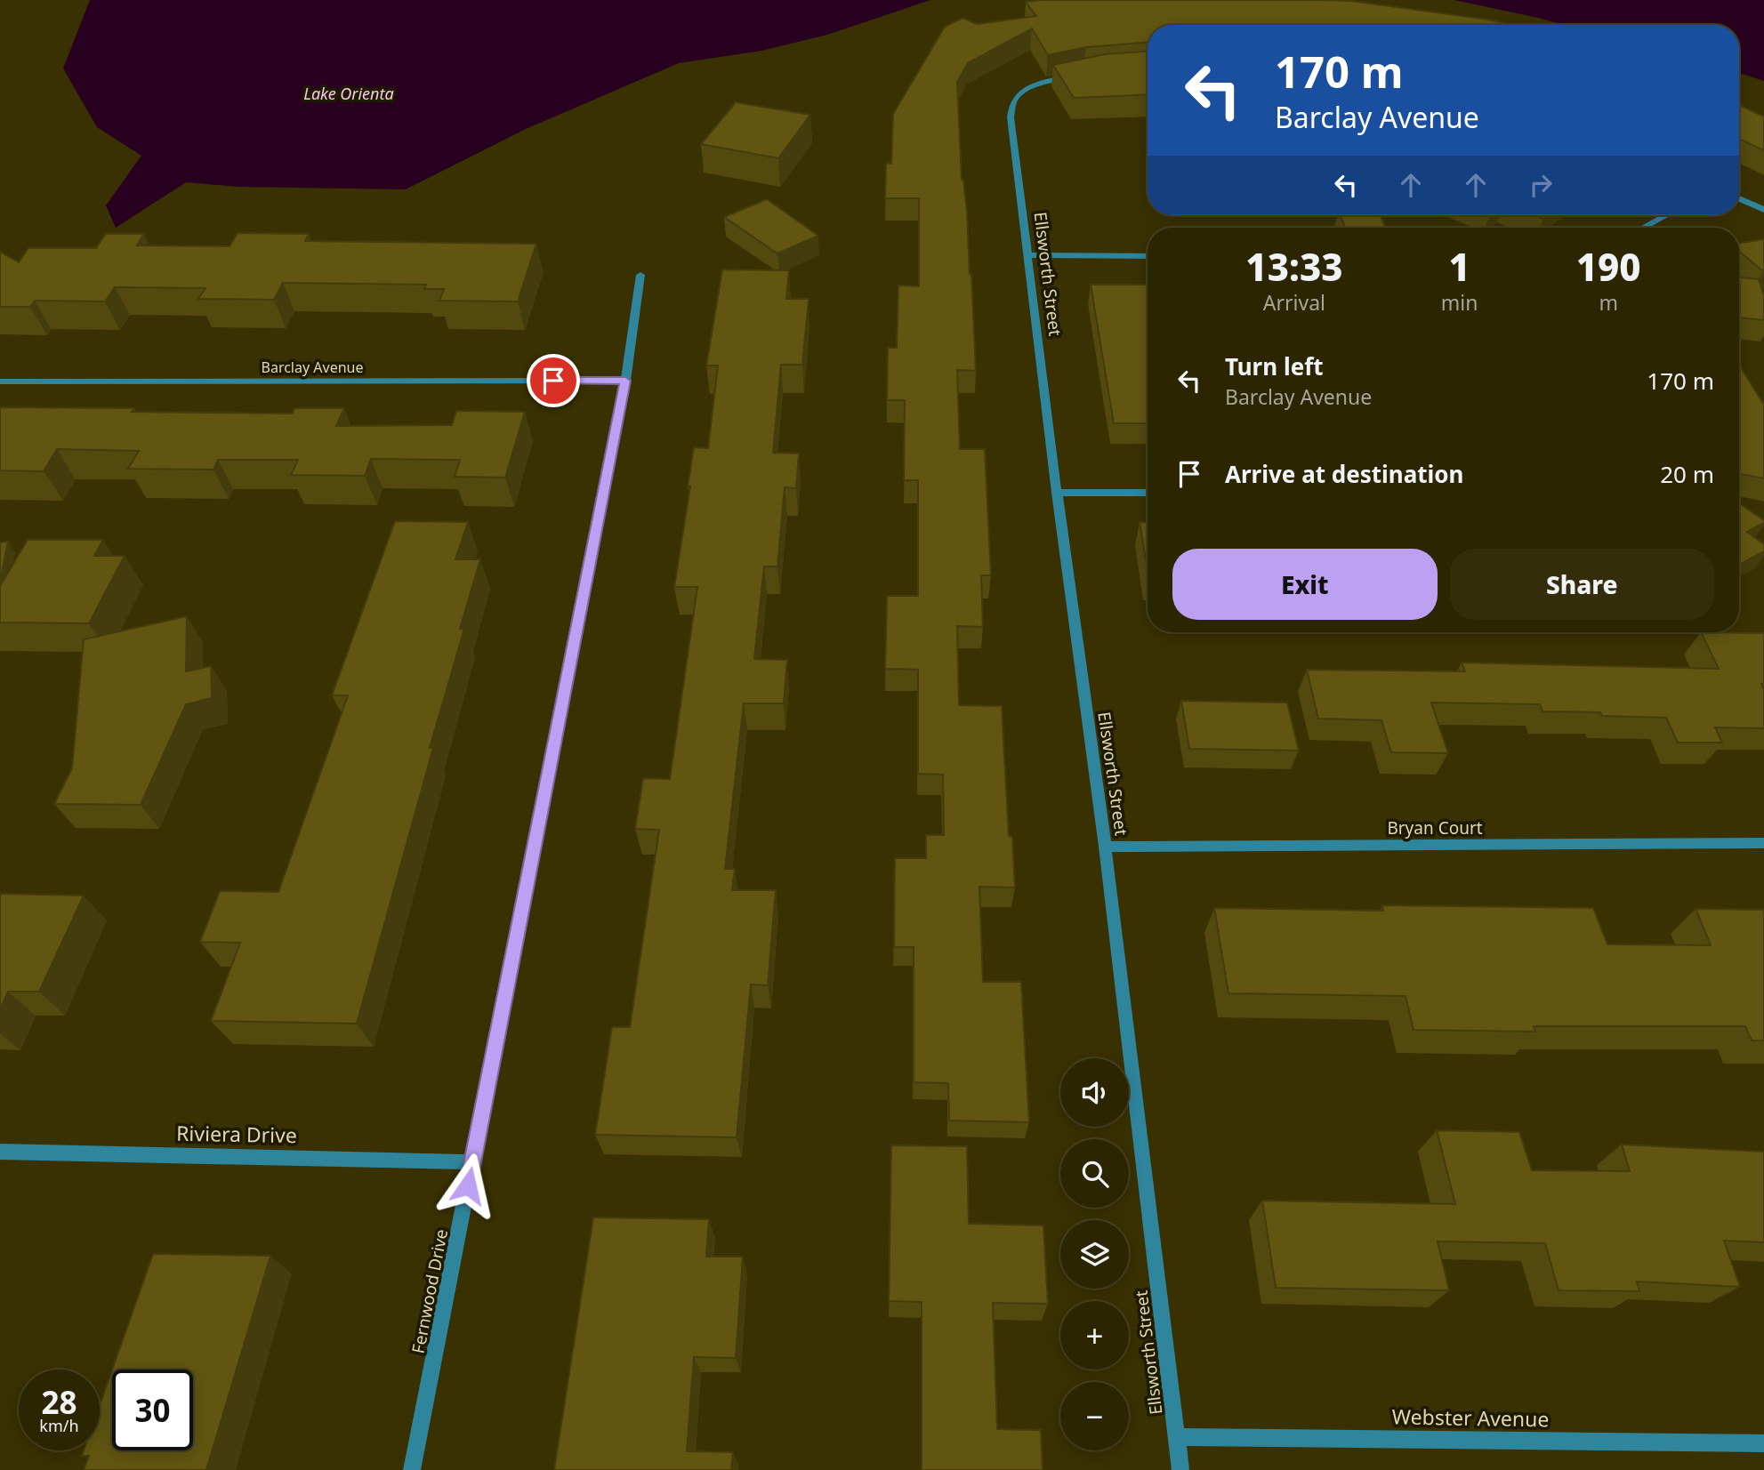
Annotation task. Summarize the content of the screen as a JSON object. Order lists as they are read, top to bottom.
{
  "streets": {
    "street": [
      "Ellsworth Street",
      "Barclay Avenue",
      "Bryan Court",
      "Riviera Drive",
      "Fernwood Drive",
      "Webster Avenue"
    ]
  },
  "crossings": [
    ["Ellsworth Street", "Bryan Court"],
    ["Ellsworth Street", "Webster Avenue"],
    ["Barclay Avenue", "Fernwood Drive"],
    ["Riviera Drive", "Fernwood Drive"]
  ],
  "water": ["Lake Orienta"],
  "page": {
    "turn": ["170 m", "Barclay Avenue"],
    "eta": [
      "13:33",
      "Arrival",
      "1",
      "min",
      "190",
      "m"
    ],
    "list": [
      {
        "name": "Turn left",
        "note": "Barclay Avenue",
        "value": "170 m"
      },
      {
        "name": "Arrive at destination",
        "value": "20 m"
      }
    ],
    "buttons": ["Exit", "Share"],
    "map_buttons": ["+", "−"],
    "speed": "28 km/h",
    "limit": "30"
  }
}
